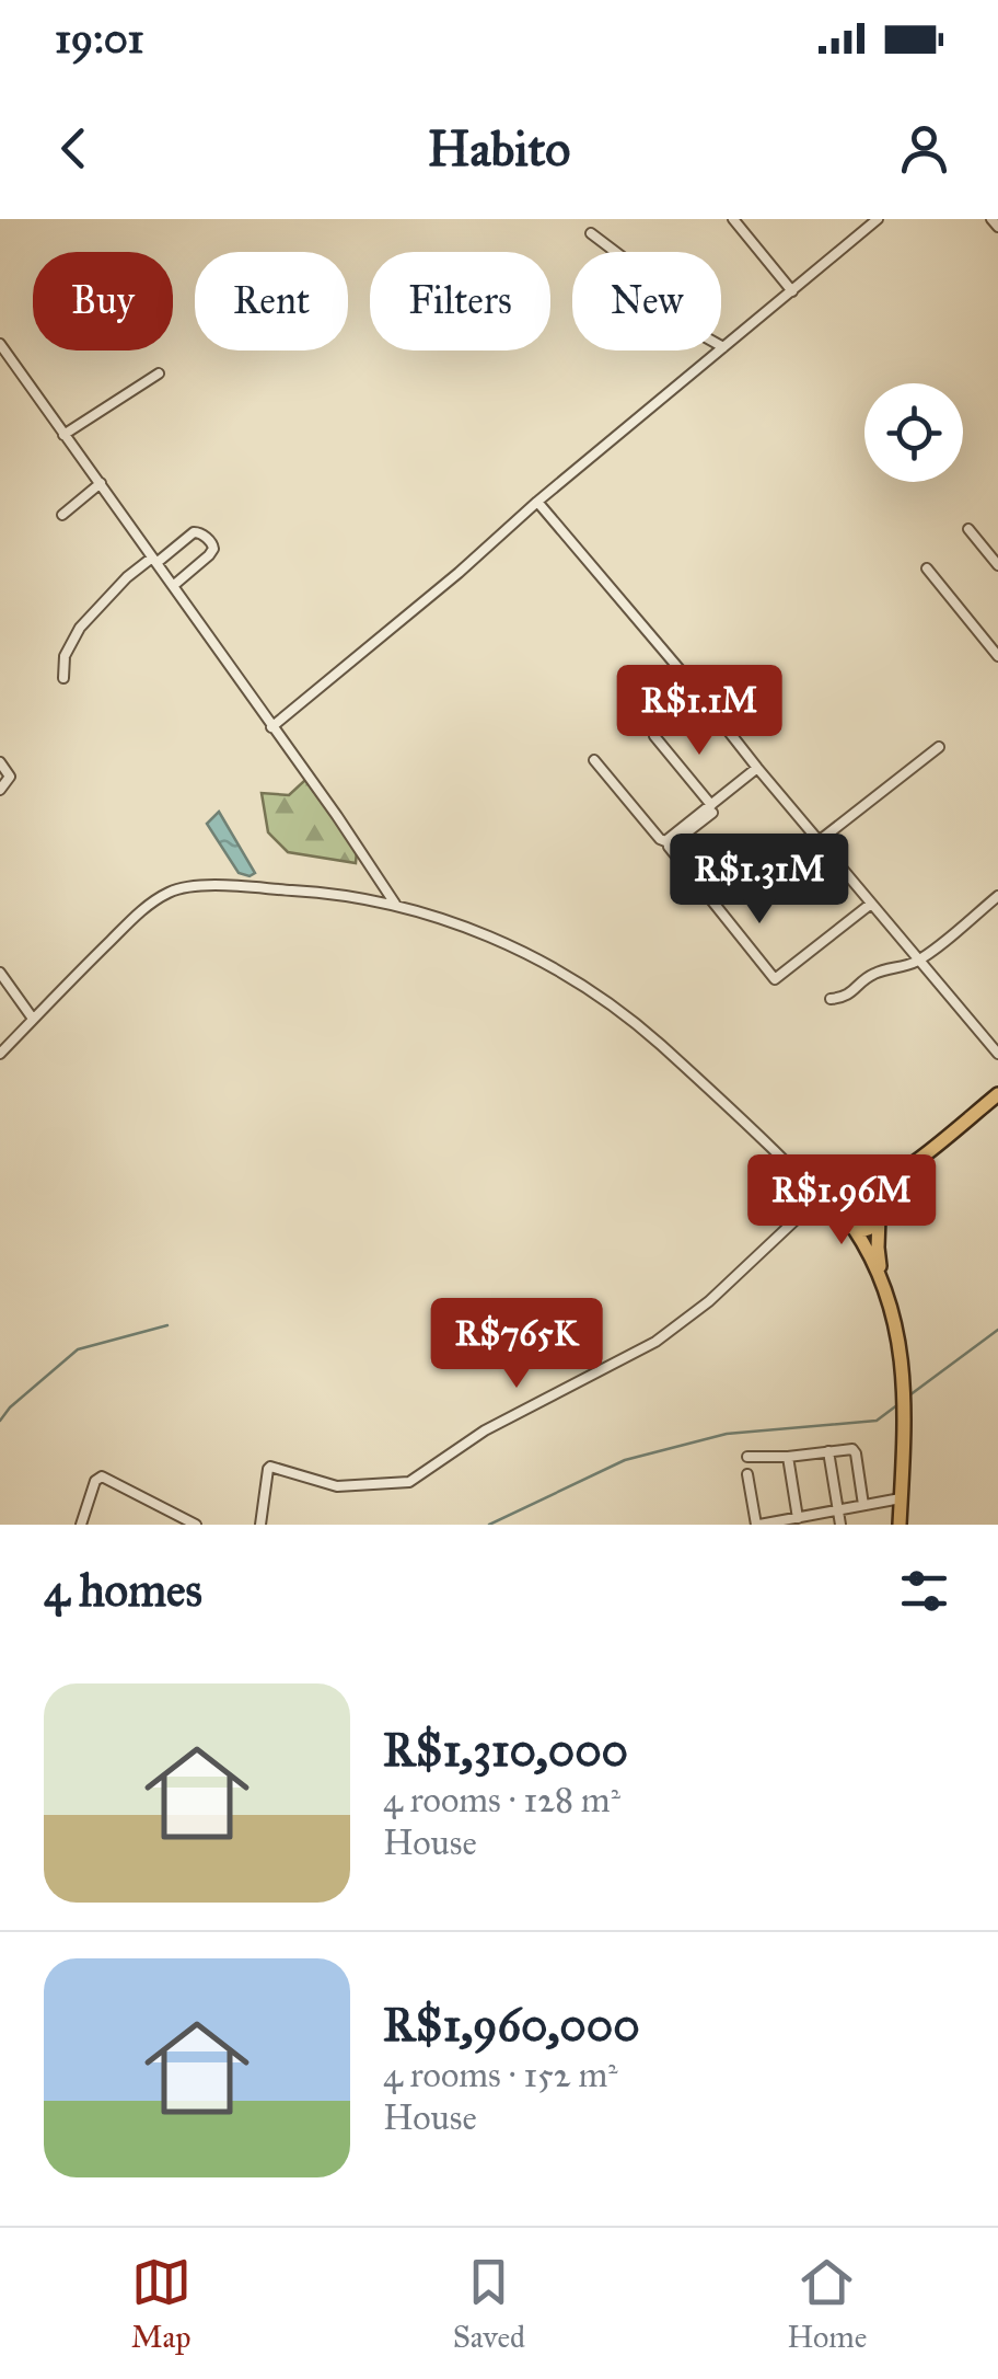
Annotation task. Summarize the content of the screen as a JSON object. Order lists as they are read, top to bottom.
{
  "page": {
    "status": "19:01",
    "header": "Habito",
    "chip": [
      "Buy",
      "Rent",
      "Filters",
      "New"
    ],
    "price": [
      "R$1.1M",
      "R$1.31M",
      "R$1.96M",
      "R$765K"
    ],
    "heading": "4 homes",
    "list": [
      {
        "name": "R$1,310,000",
        "note": "4 rooms · 128 m² · House"
      },
      {
        "name": "R$1,960,000",
        "note": "4 rooms · 152 m² · House"
      }
    ],
    "tabs": ["Map", "Saved", "Home"]
  }
}
